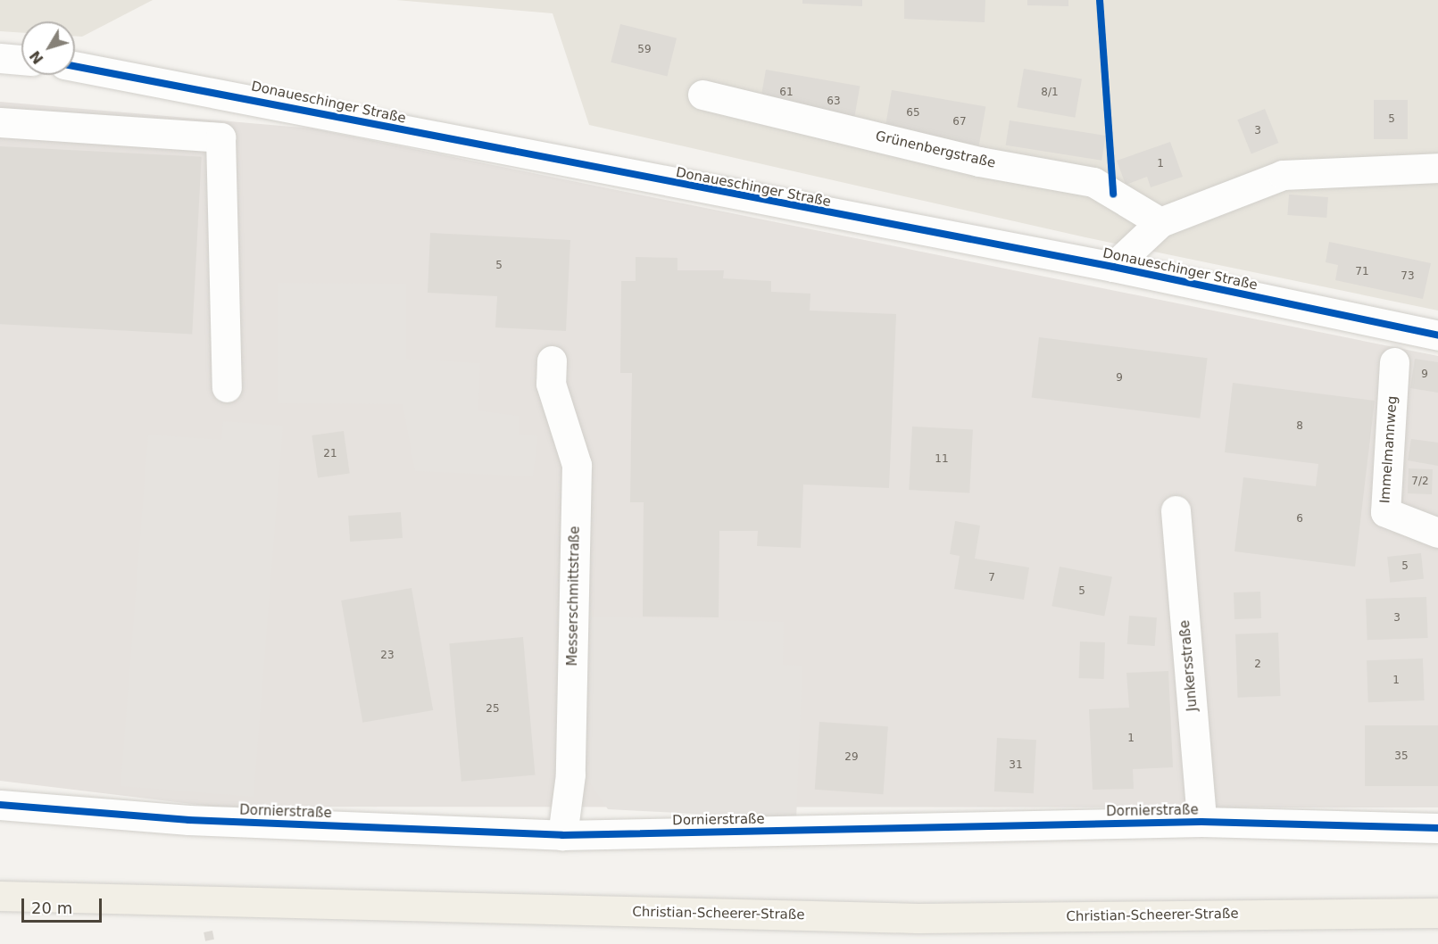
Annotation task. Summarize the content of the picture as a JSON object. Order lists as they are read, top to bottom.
{
  "streets": {
    "main road": ["Christian-Scheerer-Straße"],
    "street": [
      "Donaueschinger Straße",
      "Grünenbergstraße",
      "Immelmannweg",
      "Messerschmittstraße",
      "Junkersstraße",
      "Dornierstraße"
    ]
  },
  "crossings": [
    ["Messerschmittstraße", "Dornierstraße"],
    ["Junkersstraße", "Dornierstraße"]
  ],
  "house_numbers": [
    "59",
    "61",
    "8/1",
    "63",
    "65",
    "5",
    "67",
    "3",
    "1",
    "5",
    "71",
    "73",
    "9",
    "9",
    "8",
    "21",
    "11",
    "7/2",
    "6",
    "5",
    "7",
    "5",
    "3",
    "23",
    "2",
    "1",
    "25",
    "1",
    "35",
    "29",
    "31"
  ],
  "scale_bar": "20 m",
  "north": "bottom left"
}
